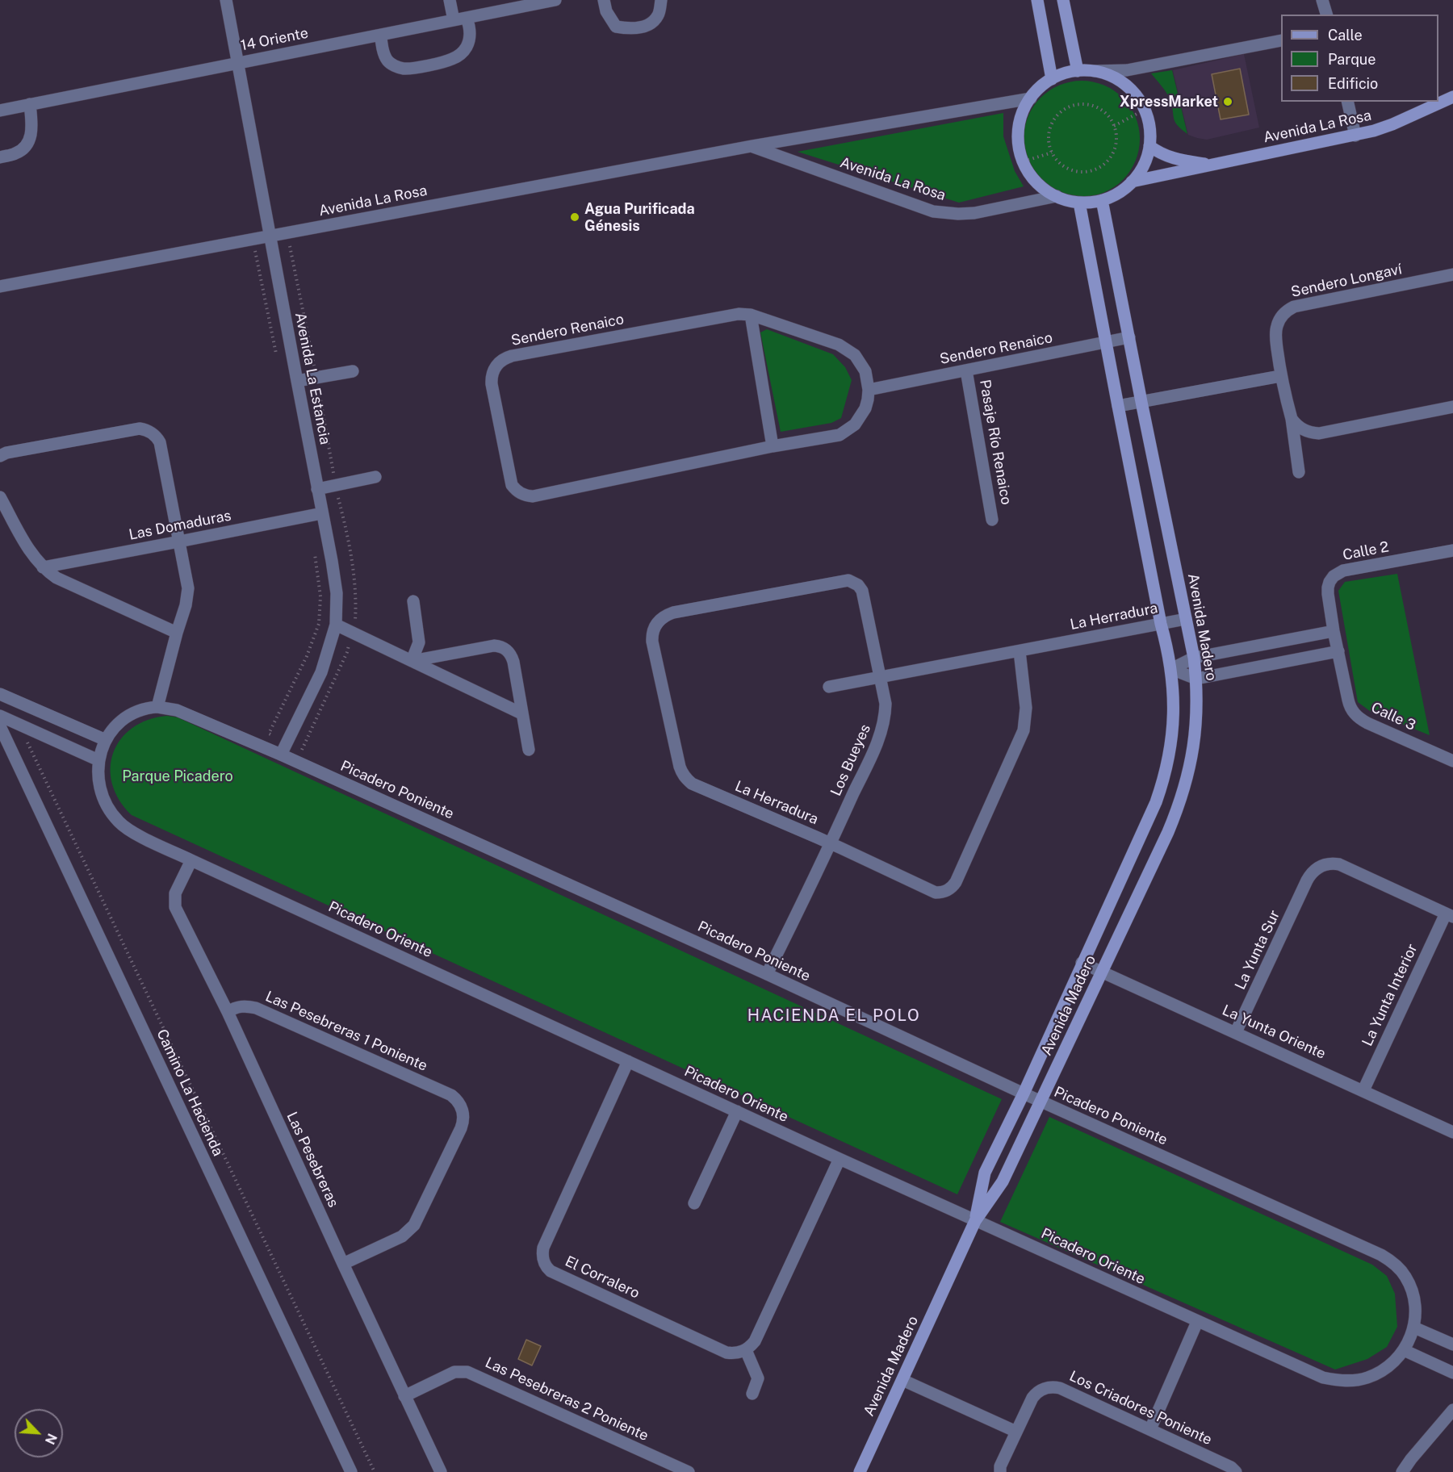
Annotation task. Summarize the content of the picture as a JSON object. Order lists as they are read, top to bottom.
{
  "streets": {
    "street": [
      "14 Oriente",
      "Avenida La Rosa",
      "Sendero Longaví",
      "Sendero Renaico",
      "Avenida La Estancia",
      "Pasaje Río Renaico",
      "Las Domaduras",
      "Calle 2",
      "La Herradura",
      "Avenida Madero",
      "Calle 3",
      "Los Bueyes",
      "Picadero Poniente",
      "Picadero Oriente",
      "La Yunta Sur",
      "La Yunta Interior",
      "Las Pesebreras 1 Poniente",
      "La Yunta Oriente",
      "Camino La Hacienda",
      "Las Pesebreras",
      "El Corralero",
      "Las Pesebreras 2 Poniente",
      "Los Criadores Poniente"
    ]
  },
  "crossings": [
    ["14 Oriente", "Avenida La Estancia"],
    ["Avenida La Rosa", "Avenida La Estancia"],
    ["Sendero Renaico", "Pasaje Río Renaico"],
    ["Sendero Renaico", "Avenida Madero"],
    ["Avenida La Estancia", "Las Domaduras"],
    ["Avenida La Estancia", "Picadero Poniente"],
    ["Calle 2", "Calle 3"],
    ["La Herradura", "Avenida Madero"],
    ["La Herradura", "Los Bueyes"],
    ["Avenida Madero", "Picadero Poniente"],
    ["Avenida Madero", "Picadero Oriente"],
    ["Avenida Madero", "La Yunta Oriente"],
    ["Los Bueyes", "Picadero Poniente"],
    ["Picadero Poniente", "Picadero Oriente"],
    ["Picadero Oriente", "Las Pesebreras"],
    ["Picadero Oriente", "El Corralero"],
    ["La Yunta Sur", "La Yunta Interior"],
    ["La Yunta Sur", "La Yunta Oriente"],
    ["La Yunta Interior", "La Yunta Oriente"],
    ["Las Pesebreras 1 Poniente", "Las Pesebreras"],
    ["Las Pesebreras", "Las Pesebreras 2 Poniente"]
  ],
  "districts": ["HACIENDA EL POLO"],
  "parks": ["Parque Picadero"],
  "places": ["XpressMarket", "Agua Purificada Génesis"],
  "legend": ["Calle", "Parque", "Edificio"],
  "north": "bottom right"
}
